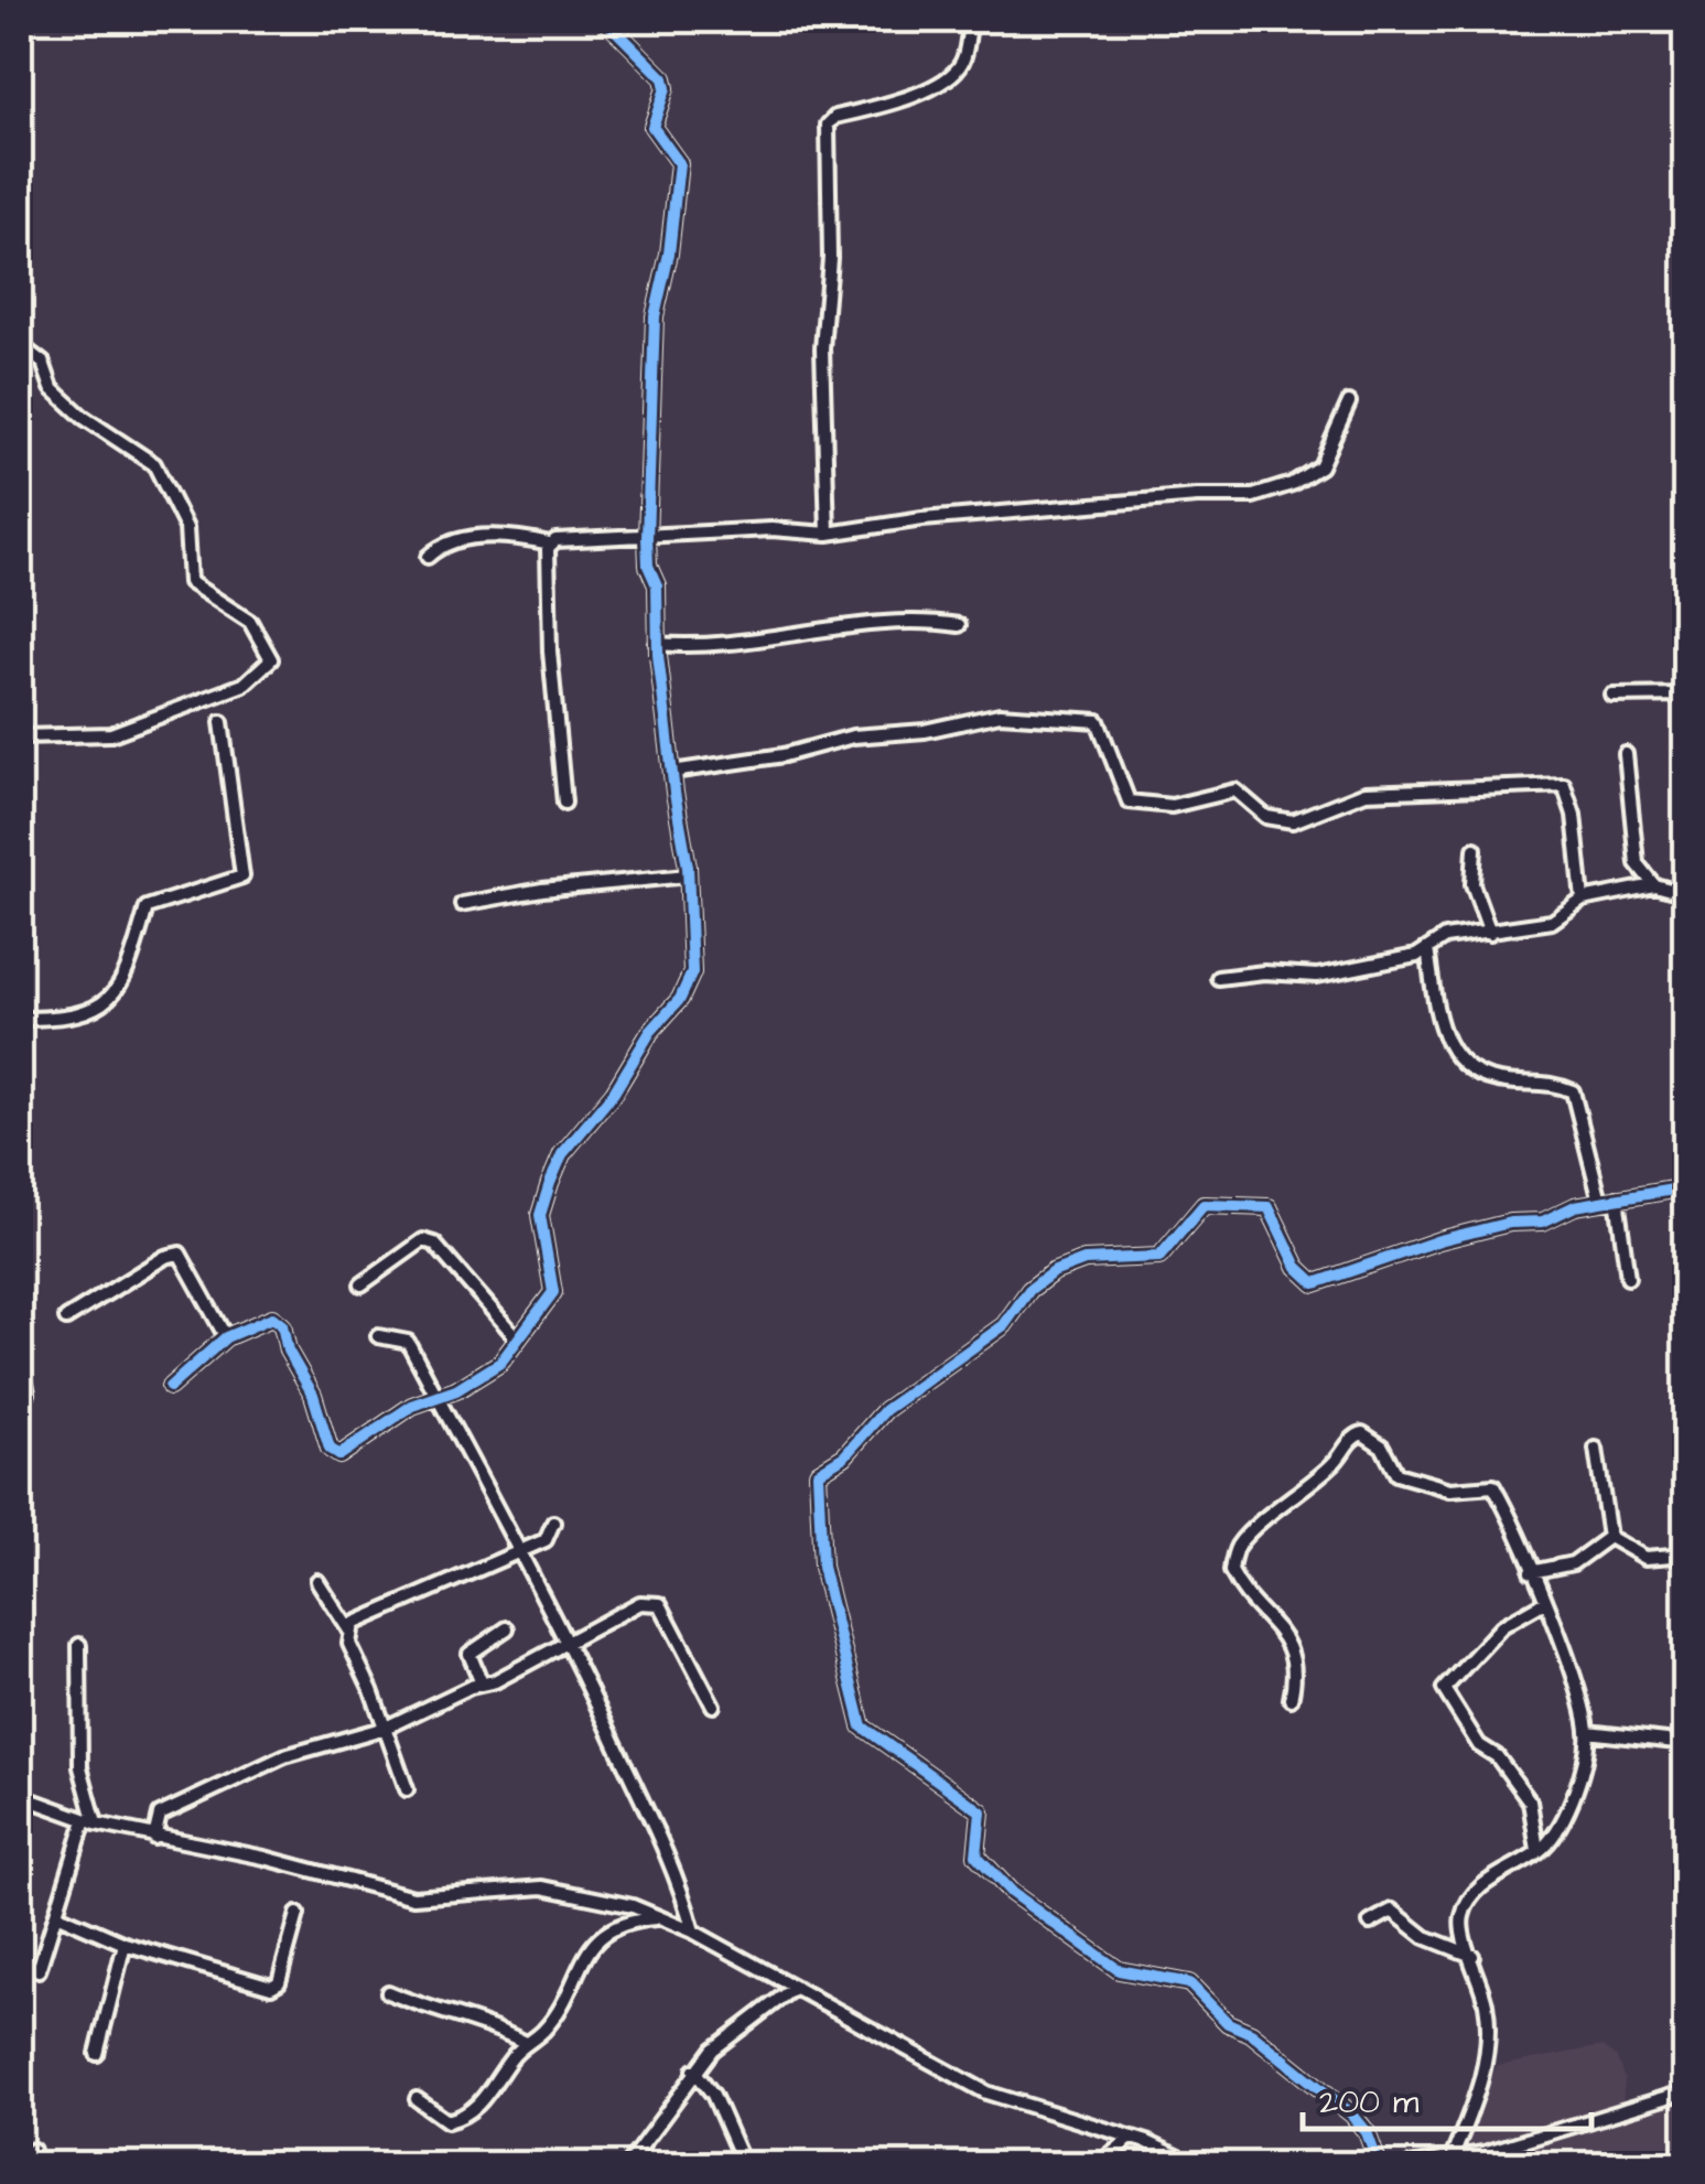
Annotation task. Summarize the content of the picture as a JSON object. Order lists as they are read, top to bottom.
{
  "scale_bar": "200 m"
}
